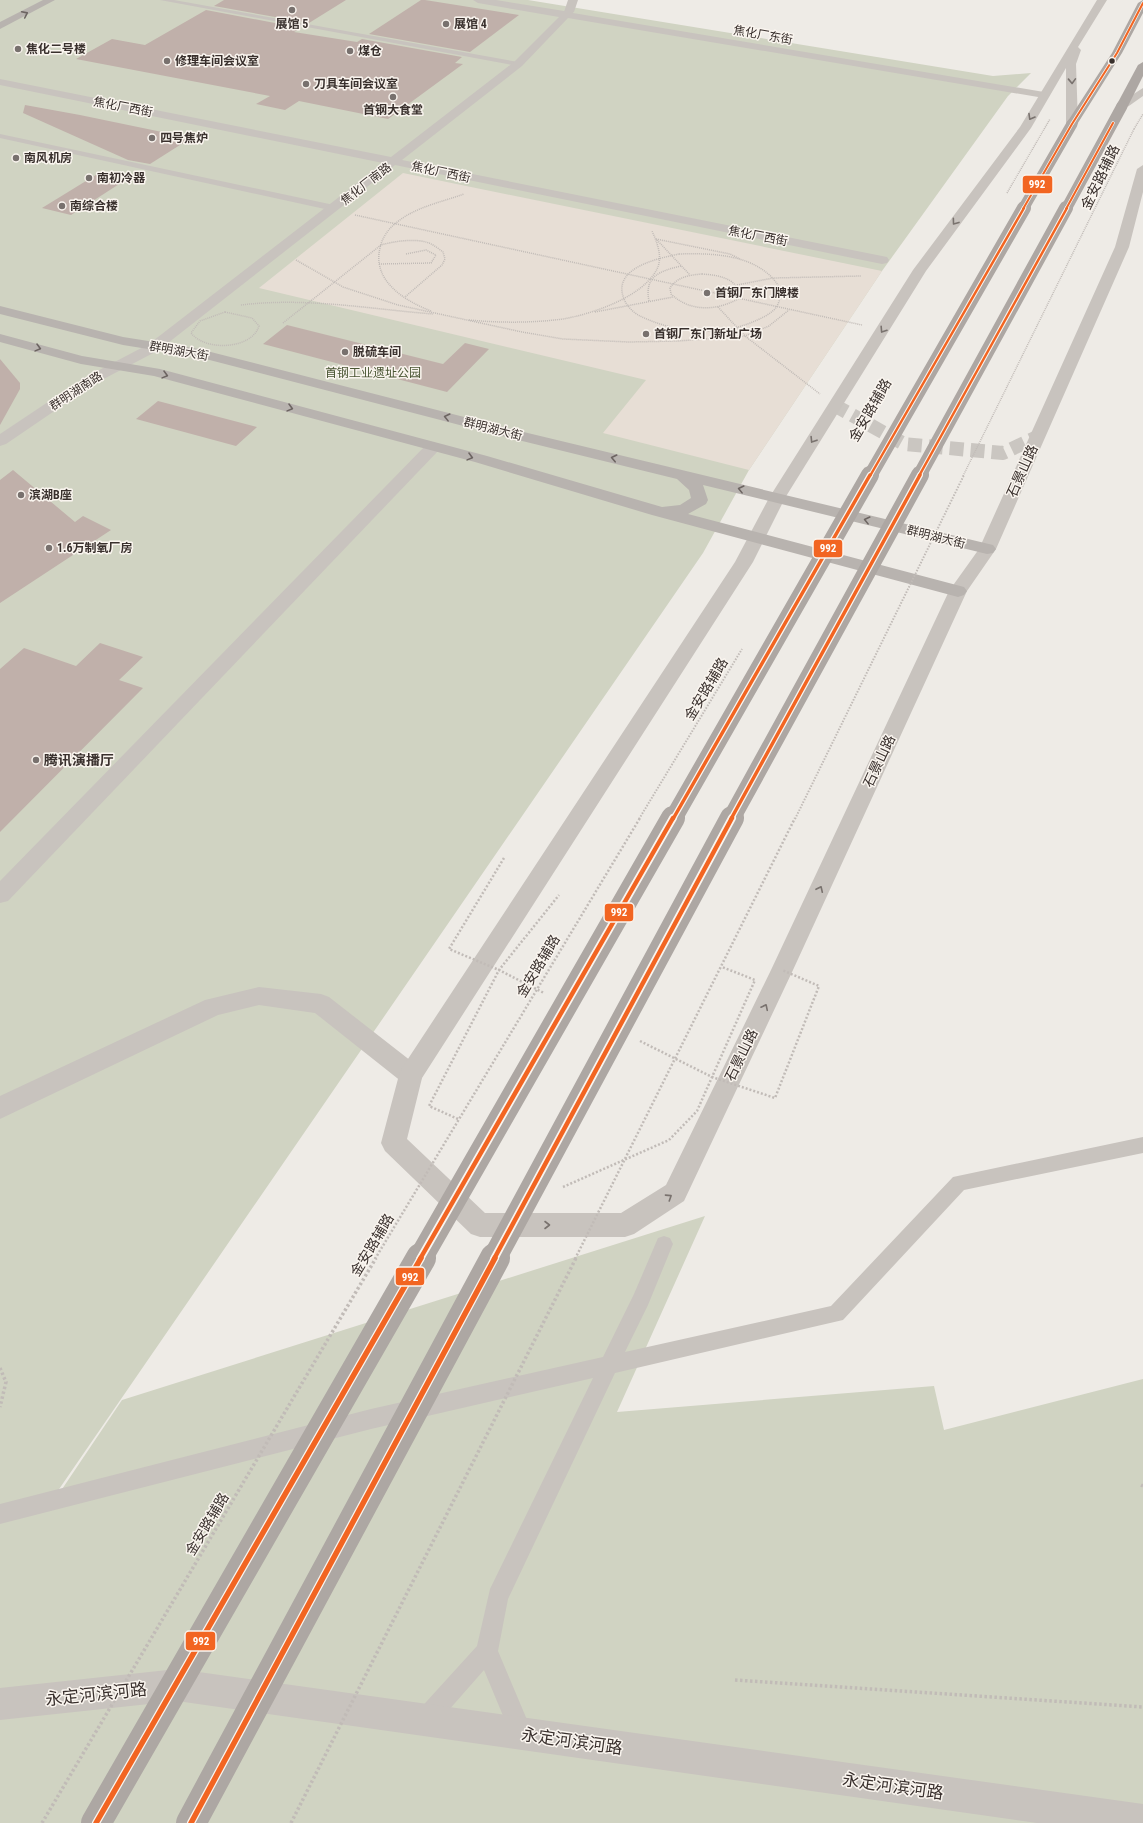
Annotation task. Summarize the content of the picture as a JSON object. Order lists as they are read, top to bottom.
{
  "streets": {
    "main road": ["群明湖大街"],
    "street": [
      "焦化厂东街",
      "焦化厂西街",
      "焦化厂南路",
      "群明湖南路",
      "石景山路",
      "永定河滨河路"
    ],
    "path": ["金安路辅路"]
  },
  "crossings": [
    ["焦化厂东街", "焦化厂南路"],
    ["焦化厂西街", "焦化厂南路"],
    ["焦化厂南路", "群明湖大街"],
    ["焦化厂南路", "群明湖南路"],
    ["群明湖大街", "群明湖南路"],
    ["群明湖大街", "石景山路"]
  ],
  "parks": ["首钢工业遗址公园"],
  "places": [
    "展馆 5",
    "展馆 4",
    "焦化二号楼",
    "煤仓",
    "修理车间会议室",
    "刀具车间会议室",
    "首钢大食堂",
    "四号焦炉",
    "南风机房",
    "南初冷器",
    "南综合楼",
    "首钢厂东门牌楼",
    "首钢厂东门新址广场",
    "脱硫车间",
    "滨湖B座",
    "1.6万制氧厂房",
    "腾讯演播厅"
  ],
  "lines": ["transit line 992"]
}
